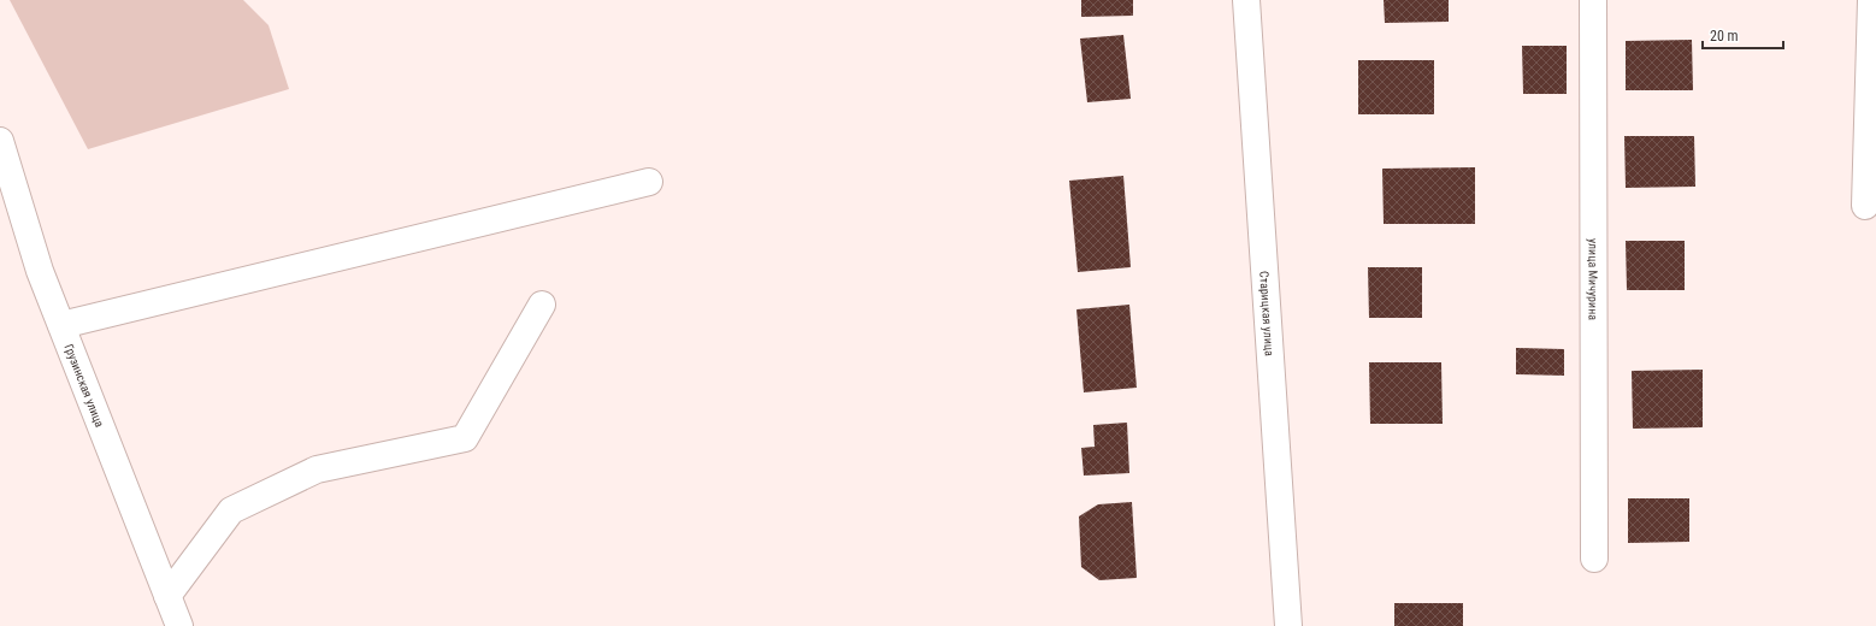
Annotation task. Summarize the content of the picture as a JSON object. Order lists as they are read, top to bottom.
{
  "streets": {
    "street": ["улица Мичурина", "Старицкая улица", "Грузинская улица"]
  },
  "scale_bar": "20 m"
}
